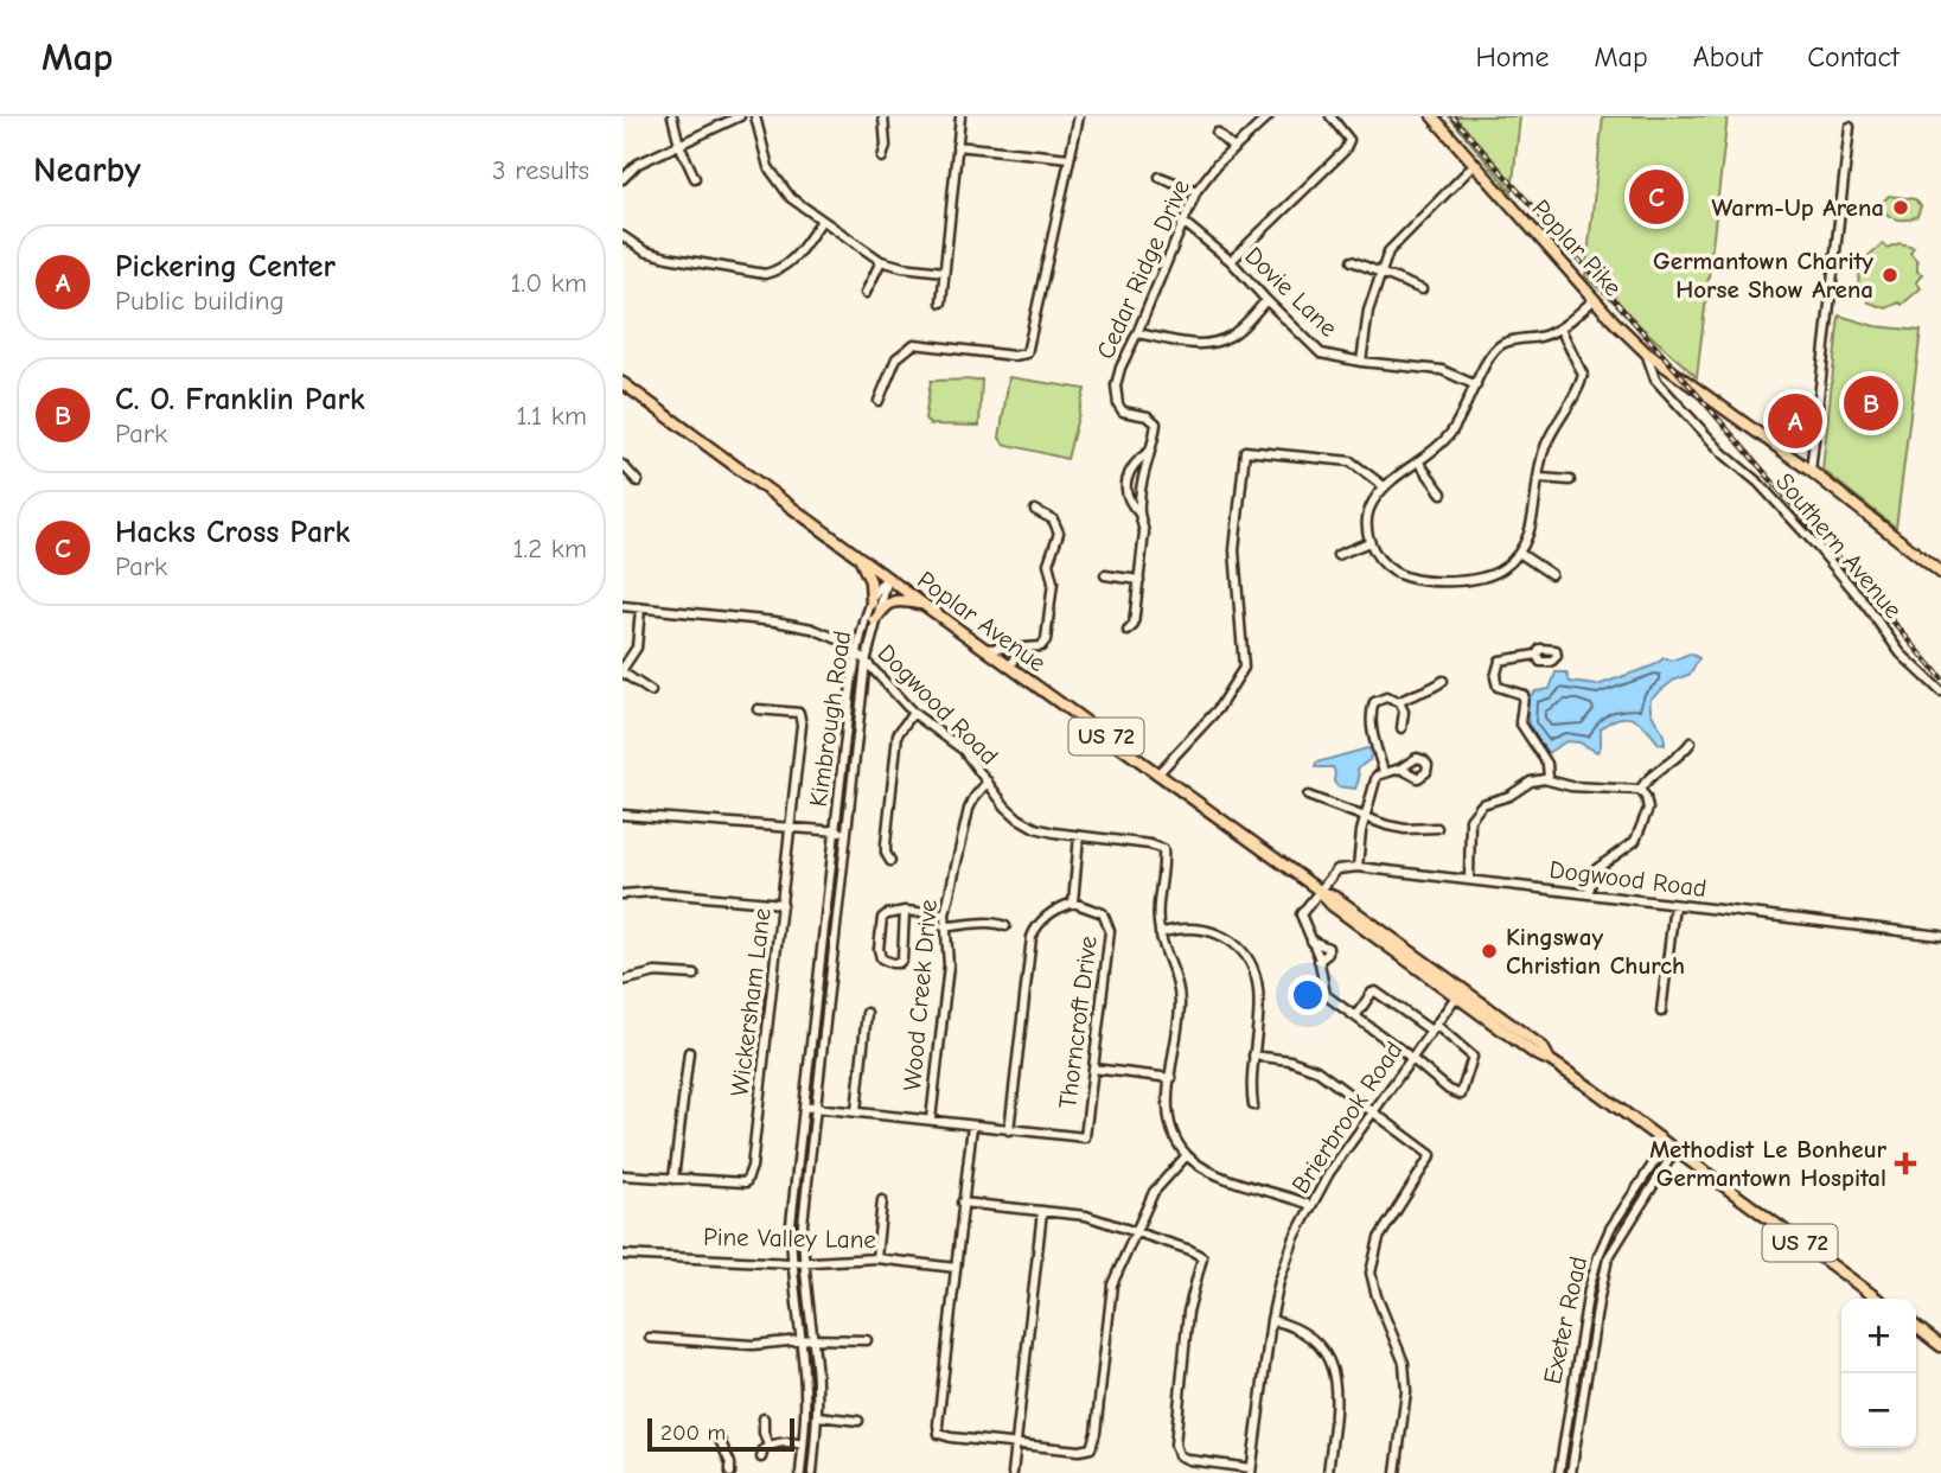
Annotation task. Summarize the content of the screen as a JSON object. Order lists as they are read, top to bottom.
{
  "streets": {
    "main road": ["Poplar Pike", "Poplar Avenue", "US 72"],
    "street": [
      "Cedar Ridge Drive",
      "Dovie Lane",
      "Southern Avenue",
      "Dogwood Road",
      "Kimbrough Road",
      "Wood Creek Drive",
      "Wickersham Lane",
      "Thorncroft Drive",
      "Brierbrook Road",
      "Pine Valley Lane",
      "Exeter Road"
    ]
  },
  "crossings": [
    ["Poplar Pike", "Southern Avenue"],
    ["Cedar Ridge Drive", "Dovie Lane"],
    ["Poplar Avenue", "Kimbrough Road"],
    ["Poplar Avenue", "Brierbrook Road"],
    ["Poplar Avenue", "Exeter Road"],
    ["Dogwood Road", "Kimbrough Road"],
    ["Dogwood Road", "Wood Creek Drive"],
    ["Dogwood Road", "Thorncroft Drive"],
    ["Kimbrough Road", "Pine Valley Lane"]
  ],
  "places": {
    "other": ["Warm-Up Arena", "Germantown Charity Horse Show Arena", "Kingsway Christian Church"],
    "health": ["Methodist Le Bonheur Germantown Hospital"]
  },
  "scale_bar": "200 m",
  "page": {
    "header": "Map",
    "nav": [
      "Home",
      "Map",
      "About",
      "Contact"
    ],
    "heading": ["Nearby", "3 results"],
    "pins": ["C", "B", "A"],
    "list": [
      {
        "mark": "A",
        "name": "Pickering Center",
        "note": "Public building",
        "value": "1.0 km"
      },
      {
        "mark": "B",
        "name": "C. O. Franklin Park",
        "note": "Park",
        "value": "1.1 km"
      },
      {
        "mark": "C",
        "name": "Hacks Cross Park",
        "note": "Park",
        "value": "1.2 km"
      }
    ],
    "map_buttons": ["+", "−"],
    "scale": "200 m"
  }
}
